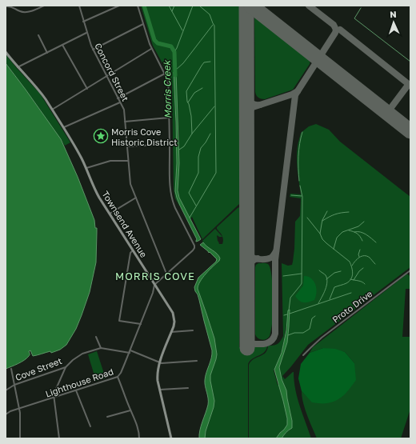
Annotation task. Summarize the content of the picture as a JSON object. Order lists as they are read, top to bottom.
{
  "streets": {
    "main road": ["Townsend Avenue"],
    "street": [
      "Concord Street",
      "Proto Drive",
      "Cove Street",
      "Lighthouse Road"
    ]
  },
  "crossings": [
    ["Townsend Avenue", "Lighthouse Road"],
    ["Cove Street", "Lighthouse Road"]
  ],
  "districts": ["MORRIS COVE"],
  "water": ["Morris Creek"],
  "places": {
    "place": ["Morris Cove Historic District"]
  },
  "north": "top"
}
